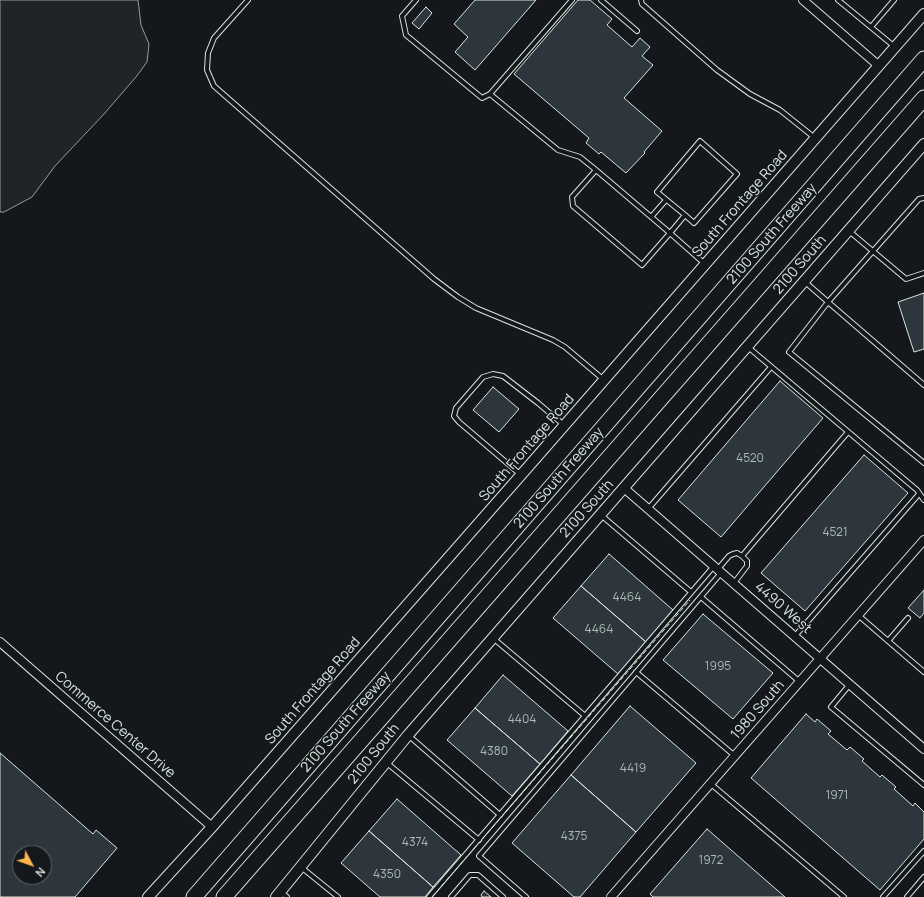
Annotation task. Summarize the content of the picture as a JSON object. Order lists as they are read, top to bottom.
{
  "streets": {
    "highway": ["2100 South Freeway"],
    "street": [
      "South Frontage Road",
      "2100 South",
      "4490 West",
      "1980 South",
      "Commerce Center Drive"
    ]
  },
  "crossings": [
    ["South Frontage Road", "Commerce Center Drive"],
    ["2100 South", "4490 West"],
    ["4490 West", "1980 South"]
  ],
  "house_numbers": [
    "4520",
    "4521",
    "4464",
    "4464",
    "1995",
    "4404",
    "4380",
    "4419",
    "1971",
    "4375",
    "4374",
    "1972",
    "4350"
  ],
  "north": "bottom right"
}
